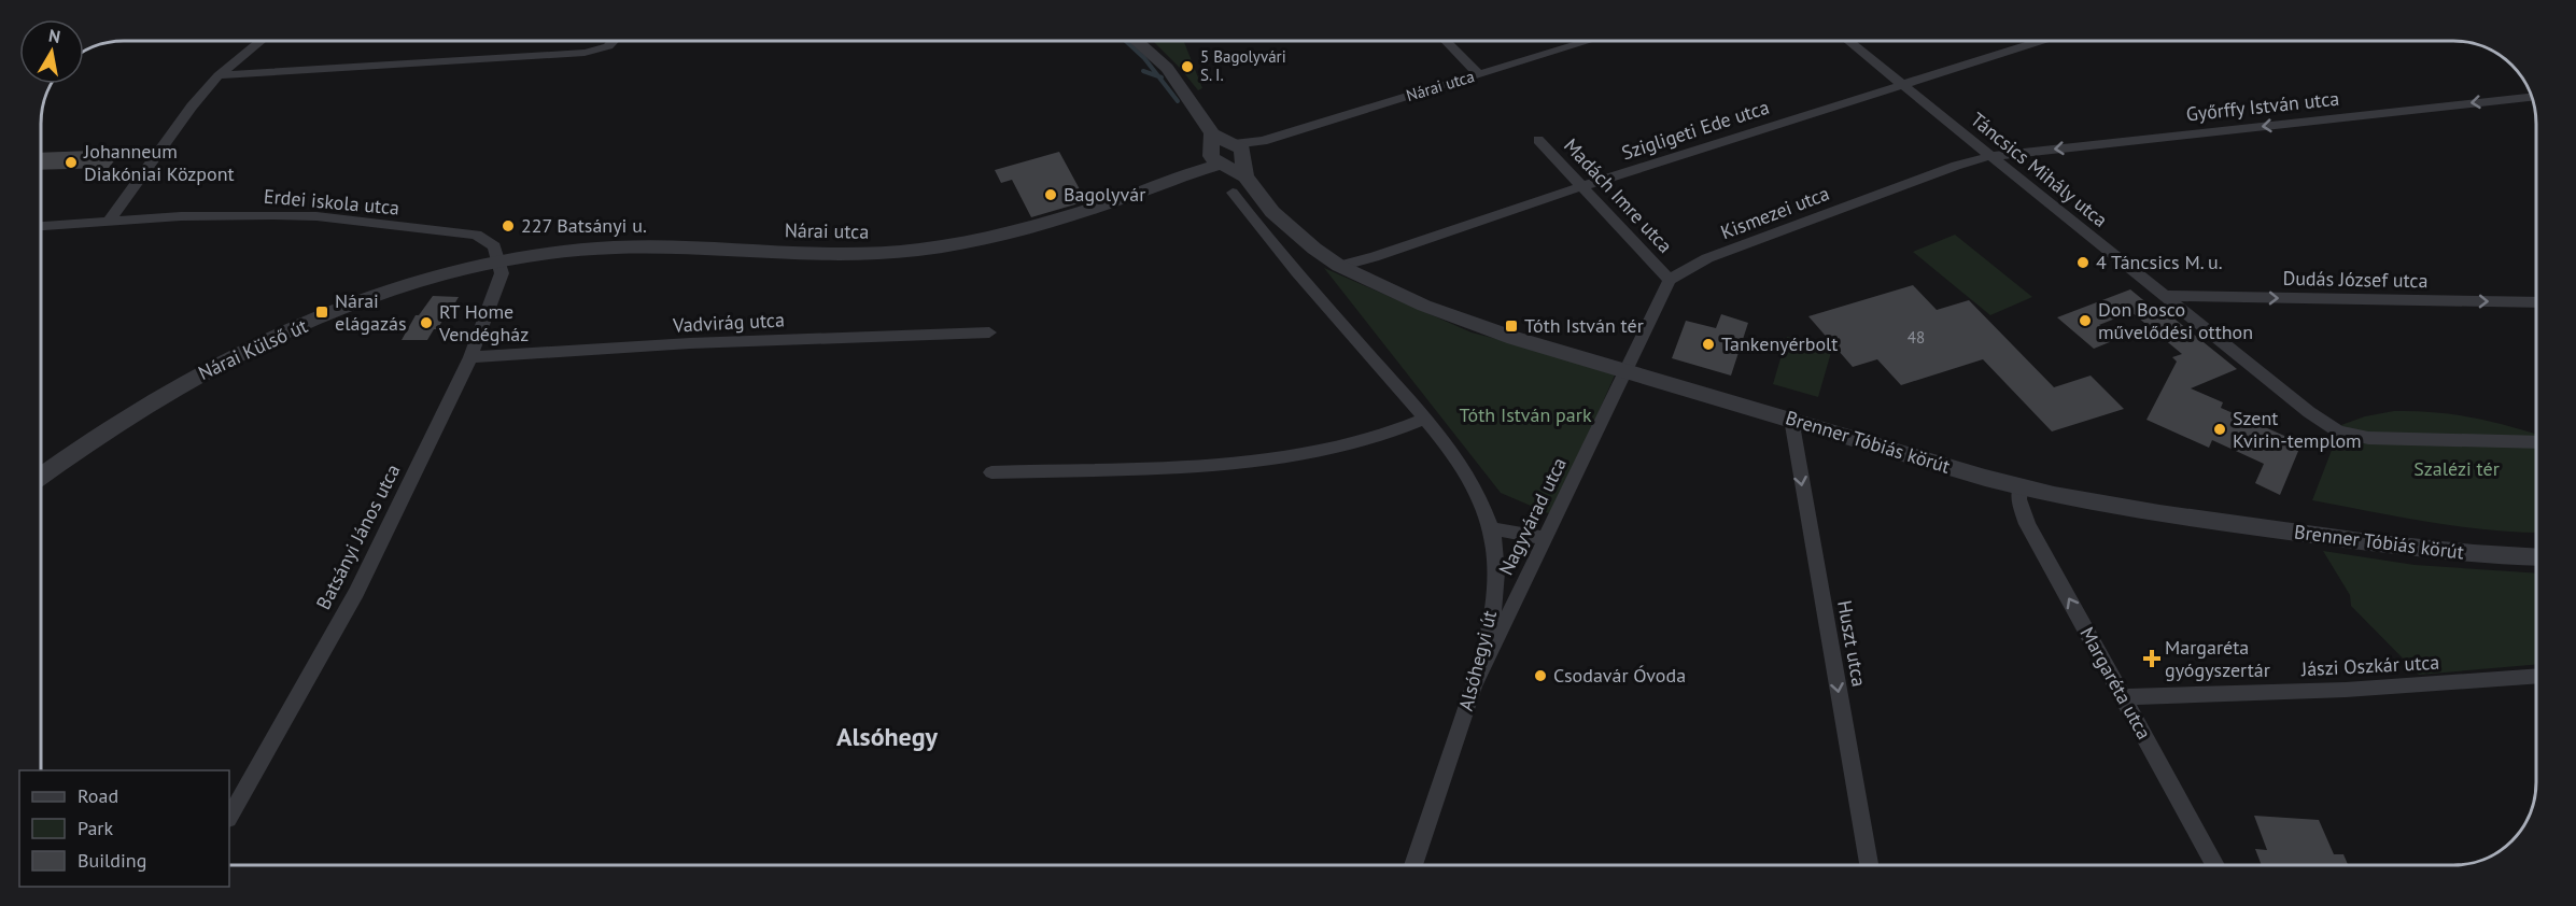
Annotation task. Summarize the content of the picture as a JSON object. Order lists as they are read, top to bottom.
{
  "streets": {
    "street": [
      "Nárai utca",
      "Győrffy István utca",
      "Szigligeti Ede utca",
      "Táncsics Mihály utca",
      "Madách Imre utca",
      "Erdei iskola utca",
      "Kismezei utca",
      "Dudás József utca",
      "Vadvirág utca",
      "Nárai Külső út",
      "Brenner Tóbiás körút",
      "Nagyvárad utca",
      "Batsányi János utca",
      "Huszt utca",
      "Alsóhegyi út",
      "Jászi Oszkár utca",
      "Margaréta utca"
    ]
  },
  "crossings": [
    ["Nárai utca", "Erdei iskola utca"],
    ["Nárai utca", "Nárai Külső út"],
    ["Nárai utca", "Brenner Tóbiás körút"],
    ["Nárai utca", "Batsányi János utca"],
    ["Győrffy István utca", "Táncsics Mihály utca"],
    ["Győrffy István utca", "Kismezei utca"],
    ["Szigligeti Ede utca", "Táncsics Mihály utca"],
    ["Szigligeti Ede utca", "Madách Imre utca"],
    ["Szigligeti Ede utca", "Brenner Tóbiás körút"],
    ["Táncsics Mihály utca", "Kismezei utca"],
    ["Táncsics Mihály utca", "Dudás József utca"],
    ["Madách Imre utca", "Kismezei utca"],
    ["Erdei iskola utca", "Nárai Külső út"],
    ["Erdei iskola utca", "Batsányi János utca"],
    ["Vadvirág utca", "Batsányi János utca"],
    ["Nárai Külső út", "Batsányi János utca"],
    ["Brenner Tóbiás körút", "Nagyvárad utca"],
    ["Brenner Tóbiás körút", "Huszt utca"],
    ["Brenner Tóbiás körút", "Margaréta utca"],
    ["Nagyvárad utca", "Alsóhegyi út"],
    ["Jászi Oszkár utca", "Margaréta utca"]
  ],
  "one_way": [
    "Győrffy István utca",
    "Dudás József utca",
    "Huszt utca",
    "Margaréta utca"
  ],
  "districts": ["Alsóhegy"],
  "parks": ["Tóth István park", "Szalézi tér"],
  "places": {
    "other": [
      "5 Bagolyvári S. I.",
      "Johanneum Diakóniai Központ",
      "Bagolyvár",
      "227 Batsányi u.",
      "4 Táncsics M. u.",
      "Don Bosco művelődési otthon",
      "RT Home Vendégház",
      "Tankenyérbolt",
      "Szent Kvirin-templom",
      "Csodavár Óvoda"
    ],
    "transit": ["Nárai elágazás", "Tóth István tér"],
    "health": ["Margaréta gyógyszertár"]
  },
  "house_numbers": ["48"],
  "legend": ["Road", "Park", "Building"],
  "north": "top"
}
